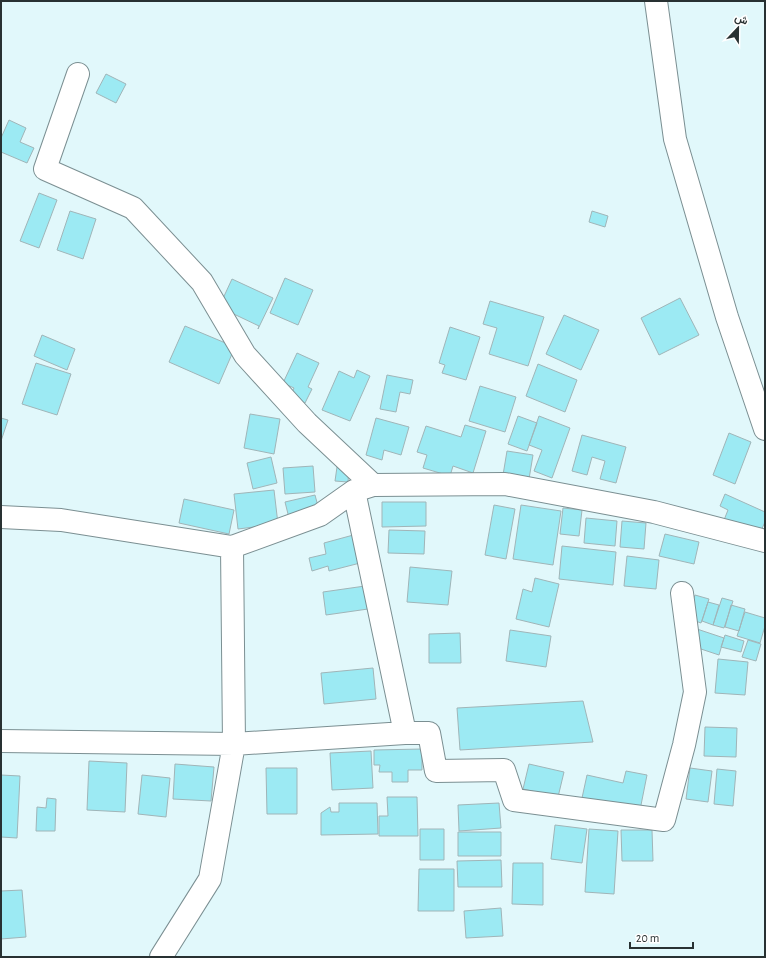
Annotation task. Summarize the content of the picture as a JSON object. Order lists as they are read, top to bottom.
{
  "scale_bar": "20 m",
  "north": "top"
}
